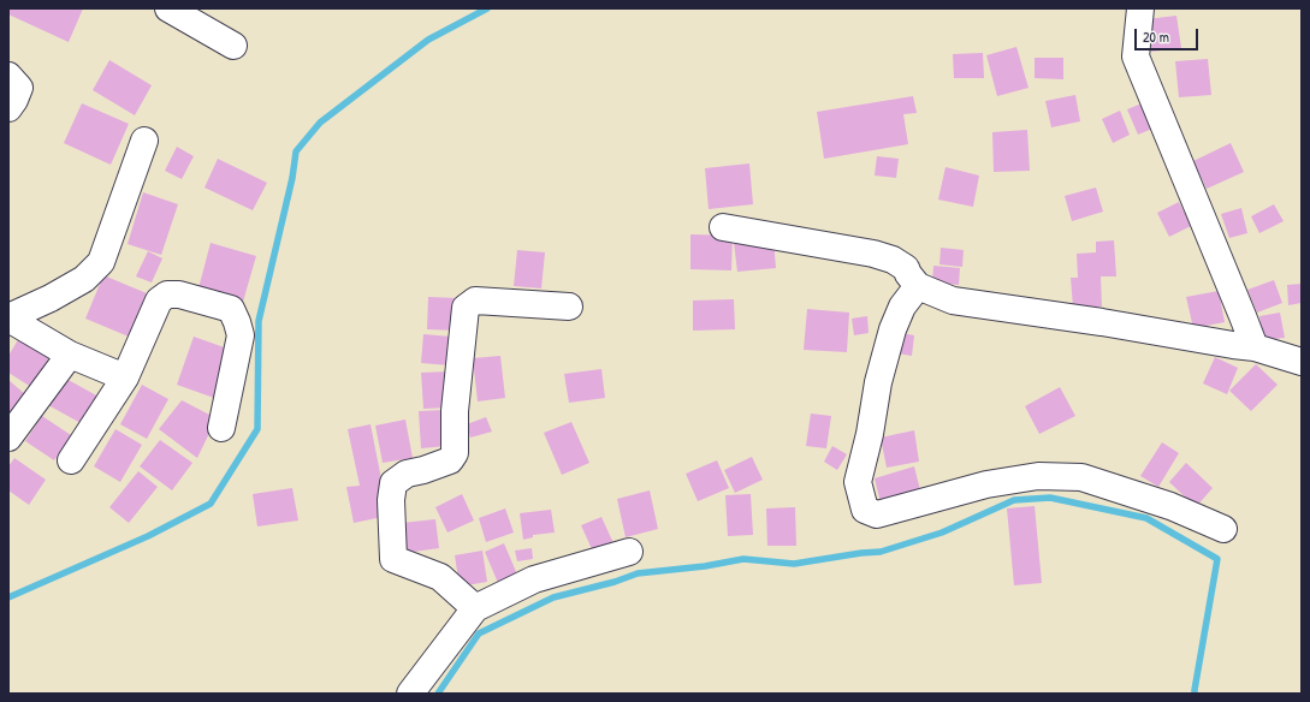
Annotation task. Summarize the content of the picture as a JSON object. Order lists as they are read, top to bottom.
{
  "scale_bar": "20 m"
}
